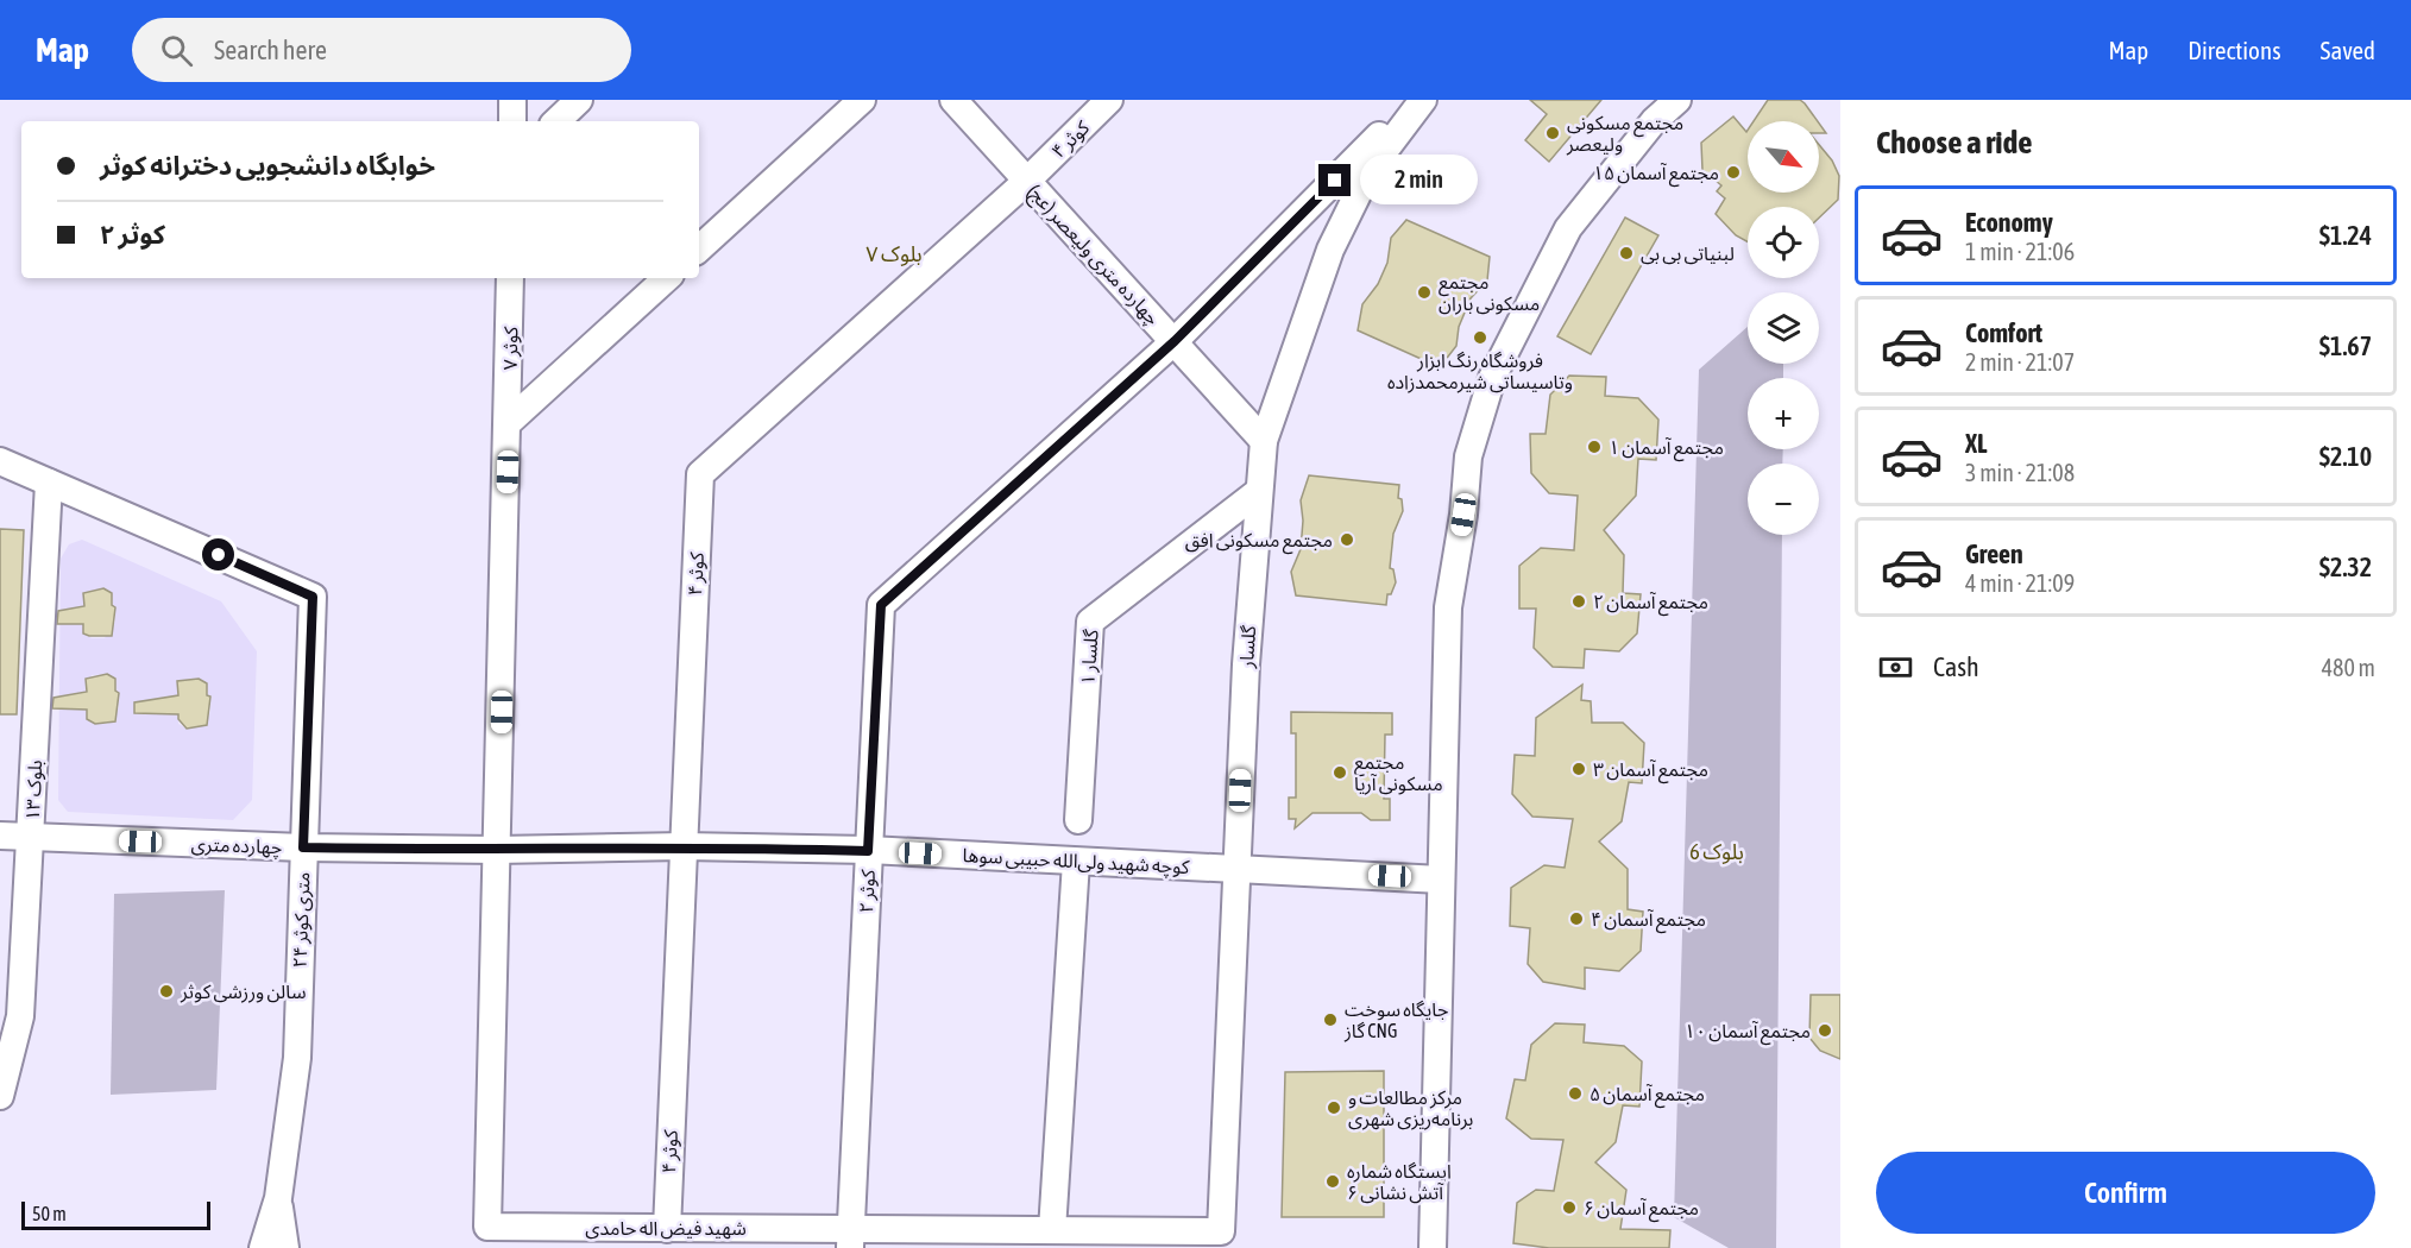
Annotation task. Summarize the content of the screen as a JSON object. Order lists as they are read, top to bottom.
{
  "streets": {
    "street": [
      "کوثر ۴",
      "چهارده متری ولیعصر (عج)",
      "کوثر ۷",
      "گلسار",
      "گلسار ۱",
      "بلوک ۱۳",
      "چهارده متری",
      "کوچه شهید ولی‌الله حبیبی سوها",
      "کوثر ۲",
      "۲۴ متری کوثر",
      "شهید فیض اله حامدی"
    ]
  },
  "crossings": [
    ["کوثر ۴", "چهارده متری ولیعصر (عج)"],
    ["کوثر ۴", "کوچه شهید ولی‌الله حبیبی سوها"],
    ["کوثر ۴", "شهید فیض اله حامدی"],
    ["چهارده متری ولیعصر (عج)", "گلسار"],
    ["چهارده متری ولیعصر (عج)", "کوثر ۲"],
    ["کوثر ۷", "چهارده متری"],
    ["کوثر ۷", "کوچه شهید ولی‌الله حبیبی سوها"],
    ["کوثر ۷", "شهید فیض اله حامدی"],
    ["گلسار", "گلسار ۱"],
    ["گلسار", "کوچه شهید ولی‌الله حبیبی سوها"],
    ["گلسار", "شهید فیض اله حامدی"],
    ["بلوک ۱۳", "چهارده متری"],
    ["بلوک ۱۳", "۲۴ متری کوثر"],
    ["چهارده متری", "کوچه شهید ولی‌الله حبیبی سوها"],
    ["چهارده متری", "۲۴ متری کوثر"],
    ["چهارده متری", "شهید فیض اله حامدی"],
    ["کوچه شهید ولی‌الله حبیبی سوها", "کوثر ۲"],
    ["کوچه شهید ولی‌الله حبیبی سوها", "شهید فیض اله حامدی"],
    ["کوثر ۲", "شهید فیض اله حامدی"]
  ],
  "districts": ["بلوک ۷", "بلوک 6"],
  "places": [
    "مجتمع مسکونی ولیعصر",
    "مجتمع آسمان ۱۵",
    "لبنیاتی بی بی",
    "مجتمع مسکونی باران",
    "فروشگاه رنگ ابزار وتاسیساتی شیرمحمدزاده",
    "مجتمع آسمان ۱",
    "مجتمع مسکونی افق",
    "مجتمع آسمان ۲",
    "مجتمع آسمان ۳",
    "مجتمع مسکونی آریا",
    "مجتمع آسمان ۴",
    "سالن ورزشی کوثر",
    "جایگاه سوخت گاز CNG",
    "مجتمع آسمان ۱۰",
    "مجتمع آسمان ۵",
    "مرکز مطالعات و برنامه‌ریزی شهری",
    "ایستگاه شماره ۶ آتش نشانی",
    "مجتمع آسمان ۶"
  ],
  "scale_bar": "50 m",
  "north": "bottom right",
  "page": {
    "header": "Map",
    "search": "Search here",
    "nav": ["Map", "Directions", "Saved"],
    "heading": "Choose a ride",
    "map_buttons": ["+", "−"],
    "banner": ["خوابگاه دانشجویی دخترانه کوثر", "کوثر ۲"],
    "bubble": "2 min",
    "list": [
      {
        "name": "Economy",
        "note": "1 min · 21:06",
        "value": "$1.24"
      },
      {
        "name": "Comfort",
        "note": "2 min · 21:07",
        "value": "$1.67"
      },
      {
        "name": "XL",
        "note": "3 min · 21:08",
        "value": "$2.10"
      },
      {
        "name": "Green",
        "note": "4 min · 21:09",
        "value": "$2.32"
      }
    ],
    "pay": ["Cash", "480 m"],
    "buttons": "Confirm",
    "scale": "50 m"
  }
}
